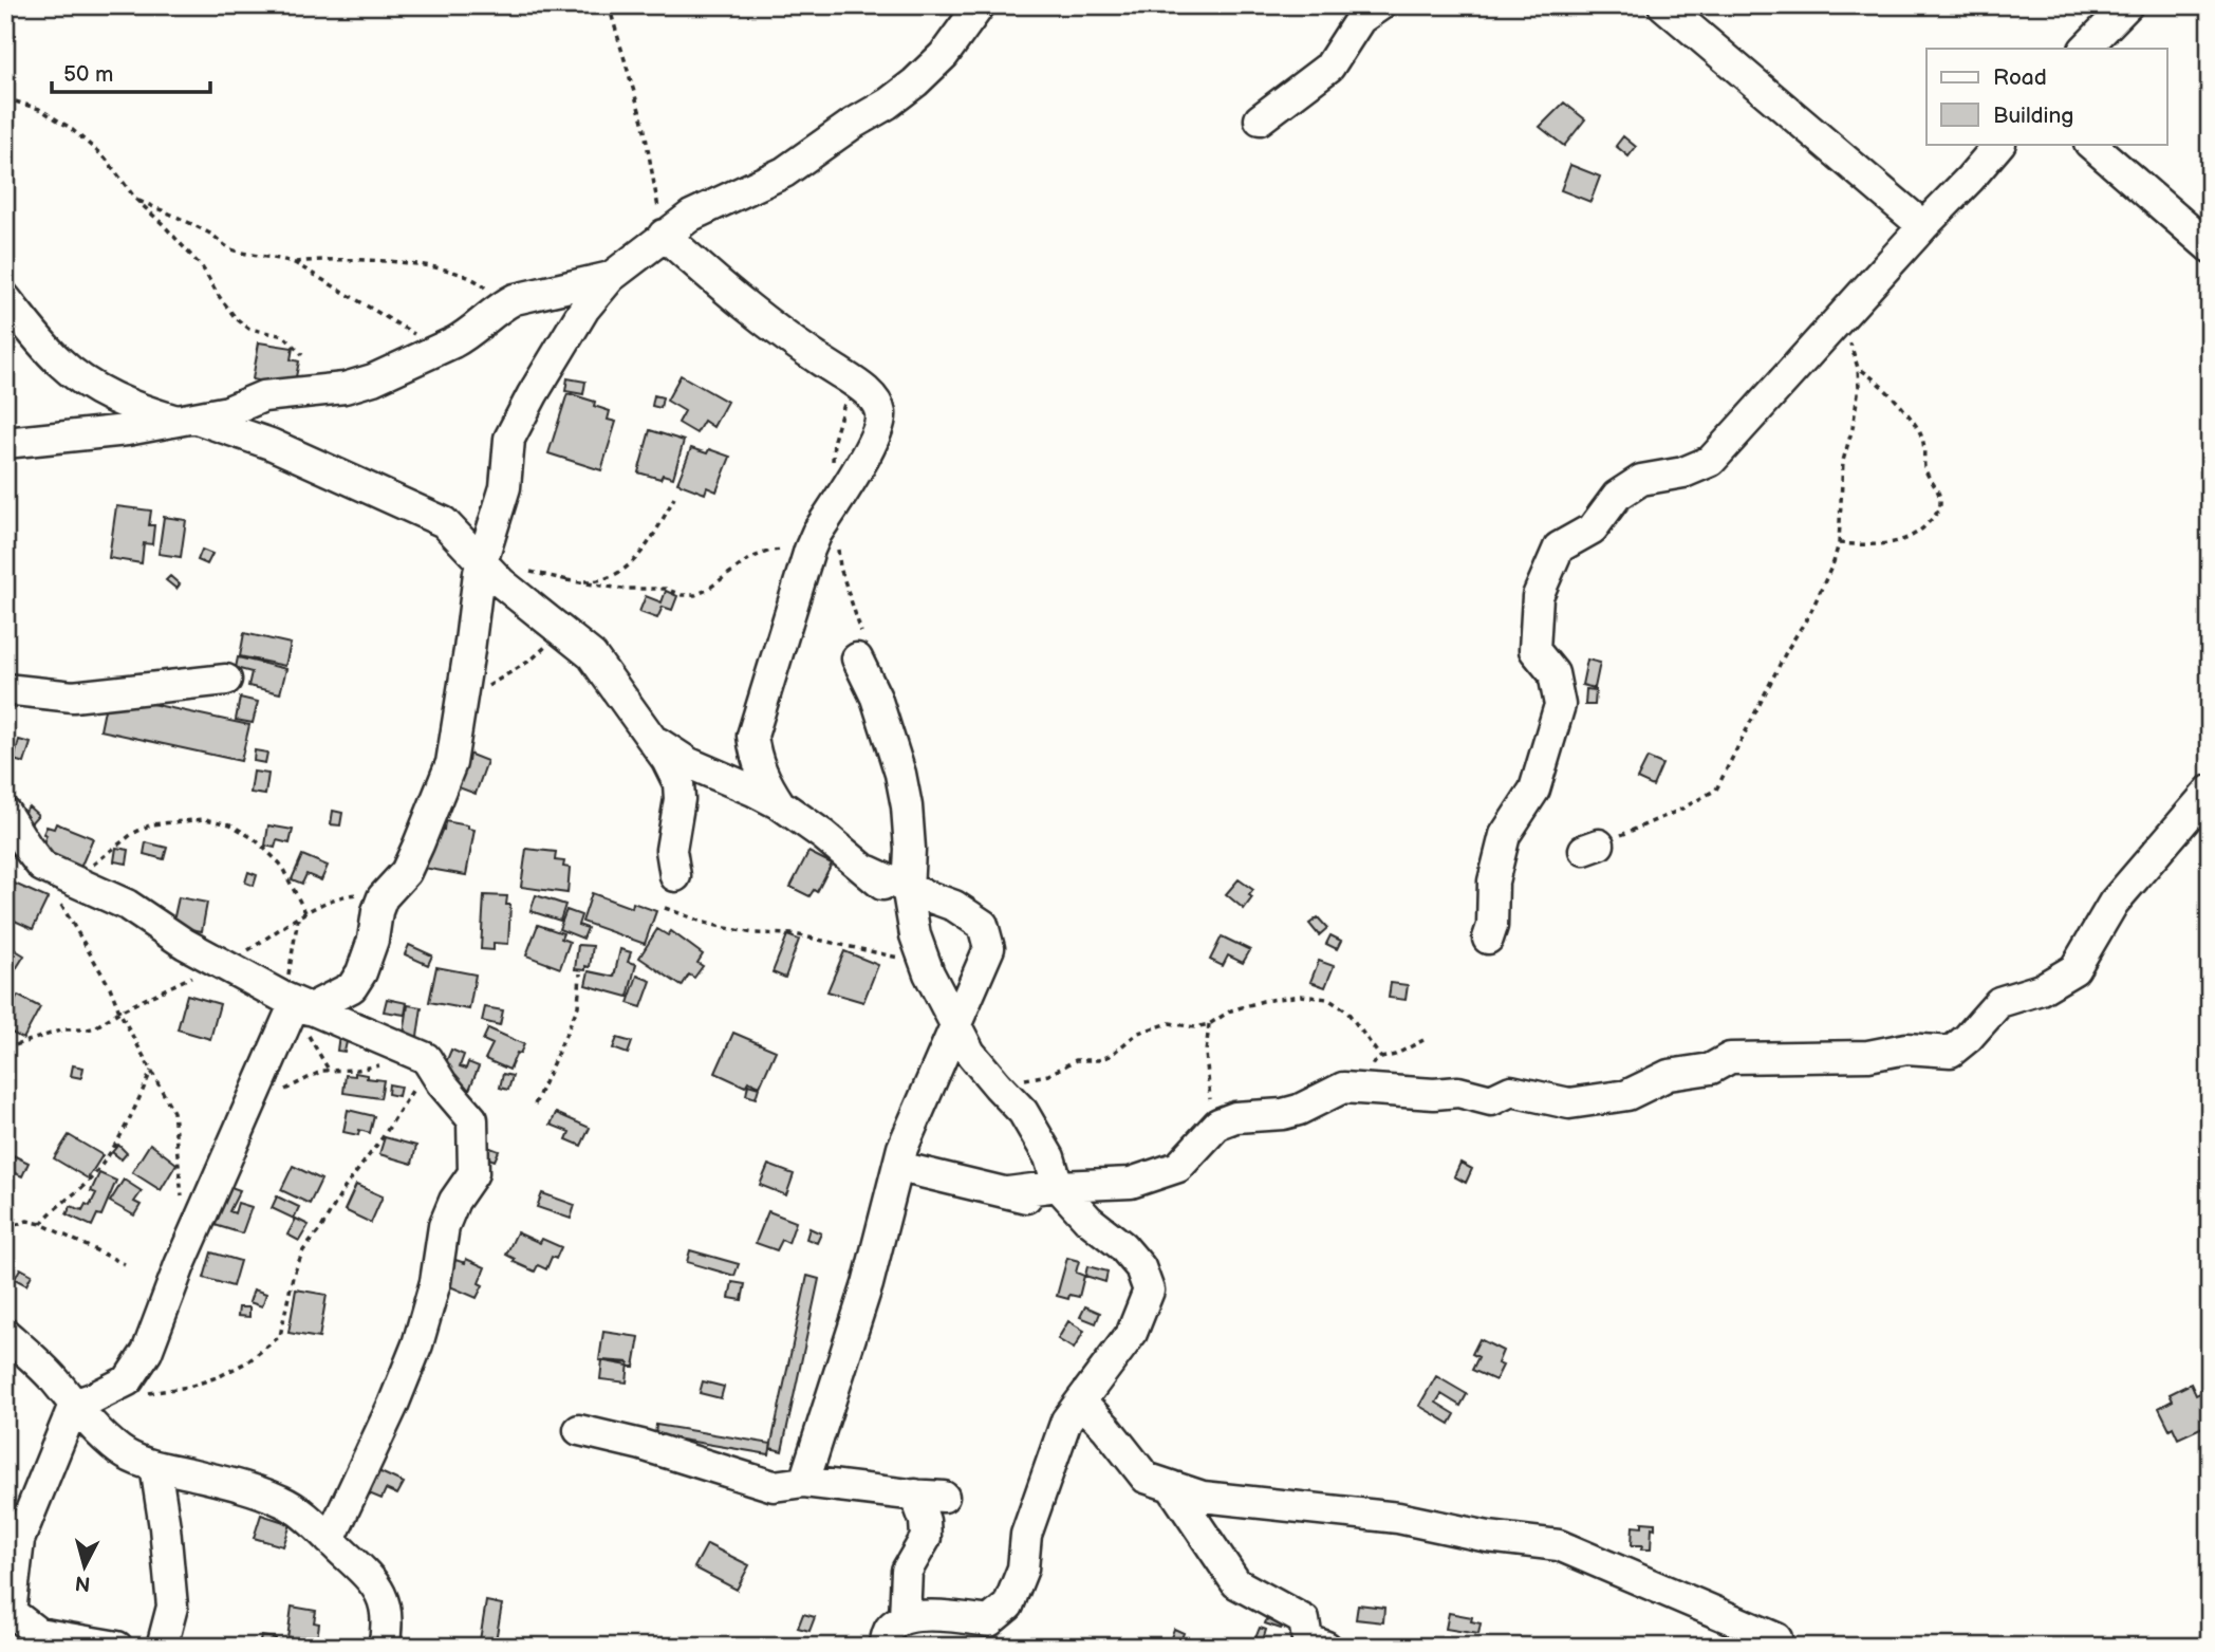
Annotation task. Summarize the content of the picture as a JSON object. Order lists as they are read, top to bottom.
{
  "legend": ["Road", "Building"],
  "scale_bar": "50 m",
  "north": "bottom"
}
